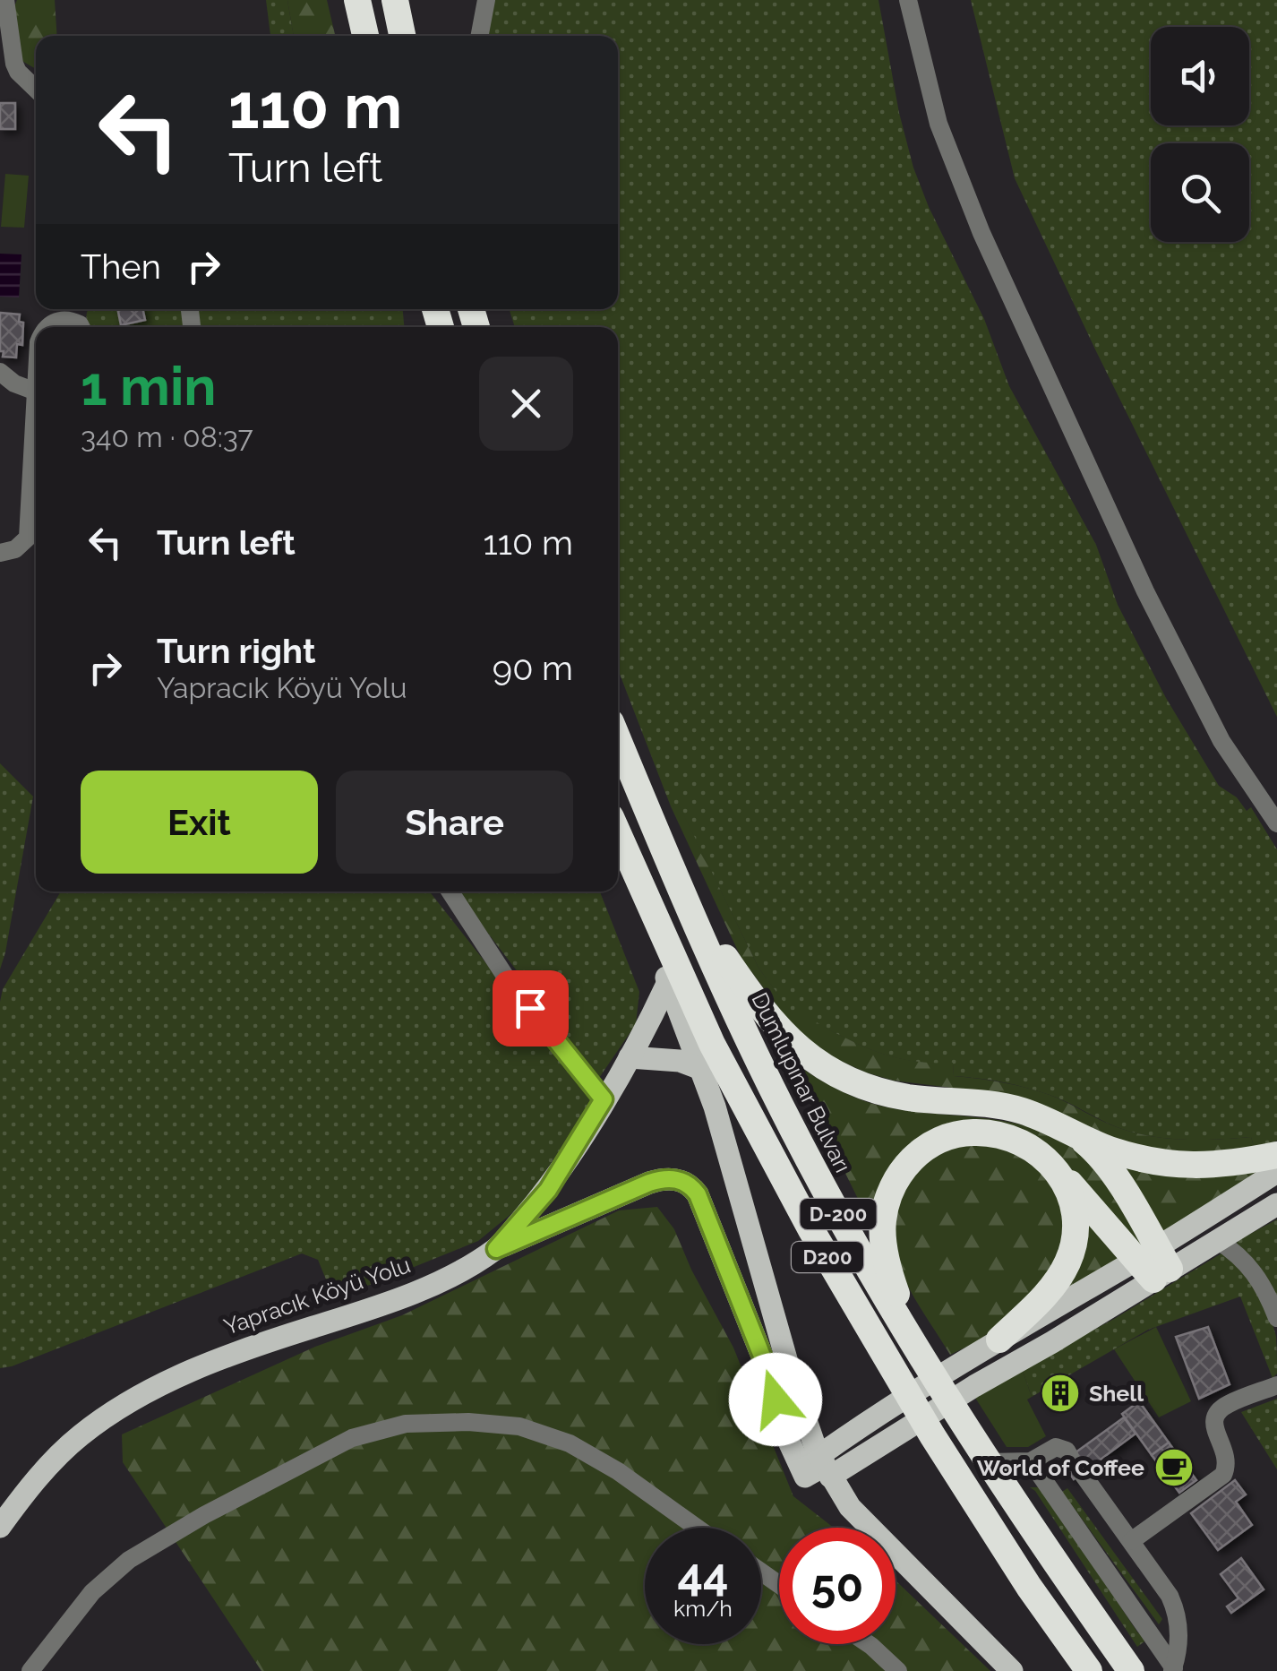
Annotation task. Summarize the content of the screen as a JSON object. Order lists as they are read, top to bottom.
{
  "streets": {
    "highway": ["Dumlupınar Bulvarı", "D-200", "D200"],
    "main road": ["Yapracık Köyü Yolu"]
  },
  "places": {
    "building": ["Shell"],
    "cafe": ["World of Coffee"]
  },
  "page": {
    "turn": ["110 m", "Turn left"],
    "then": "Then",
    "heading": ["1 min", "340 m · 08:37"],
    "list": [
      {
        "name": "Turn left",
        "value": "110 m"
      },
      {
        "name": "Turn right",
        "note": "Yapracık Köyü Yolu",
        "value": "90 m"
      }
    ],
    "buttons": ["Exit", "Share"],
    "speed": "44 km/h",
    "limit": "50"
  }
}
